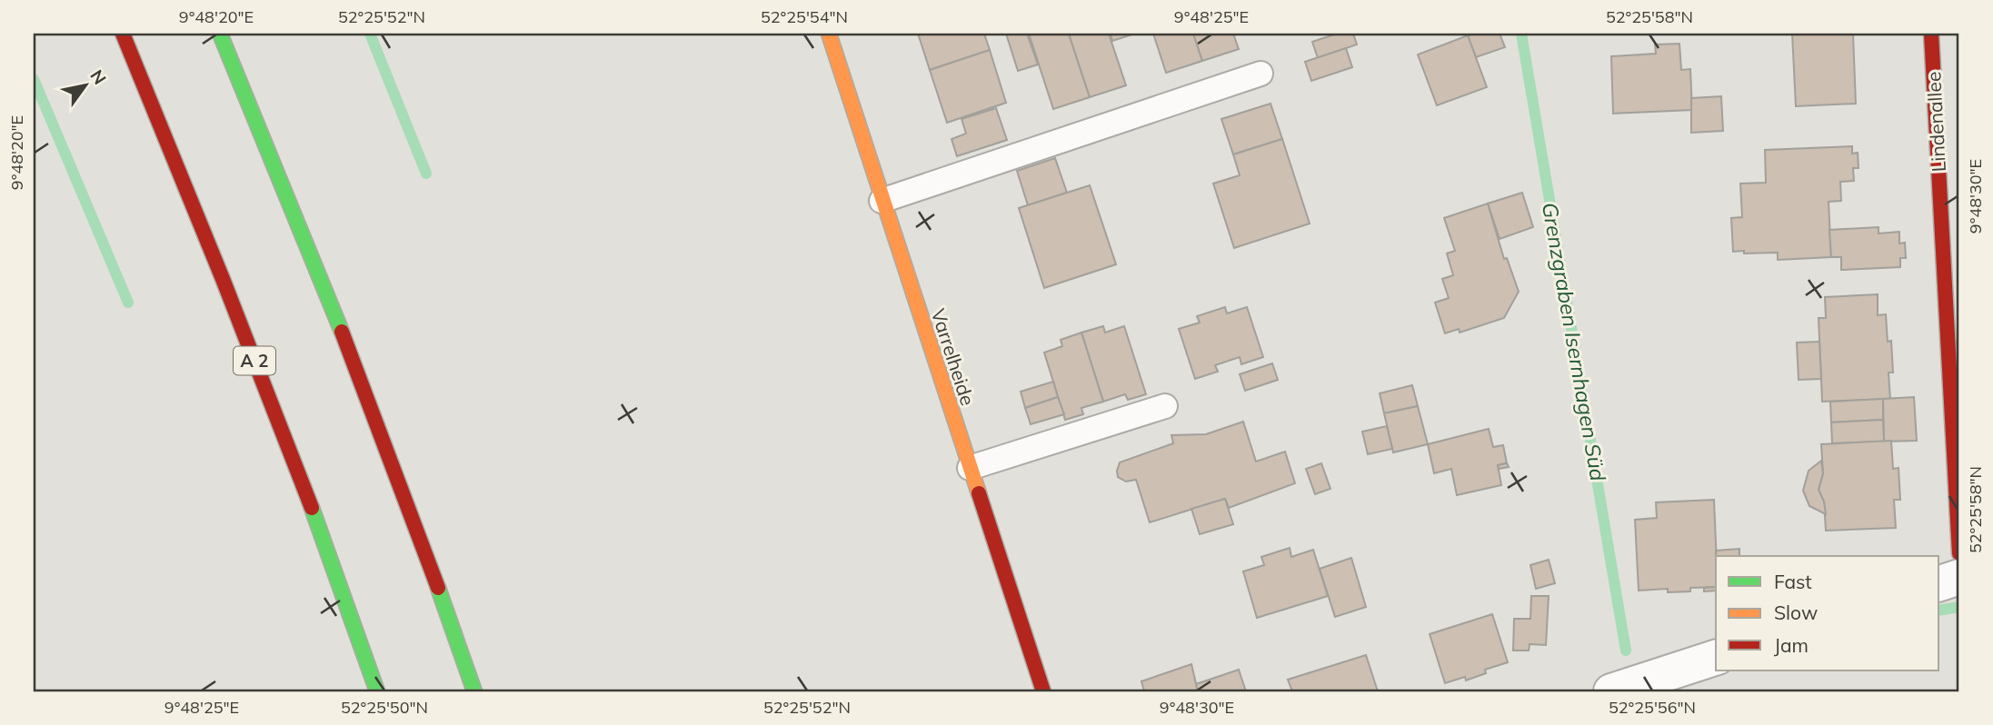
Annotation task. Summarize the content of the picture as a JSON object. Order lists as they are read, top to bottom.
{
  "streets": {
    "main road": ["Lindenallee", "Varrelheide", "A 2"]
  },
  "water": ["Grenzgraben Isernhagen Süd"],
  "legend": ["Fast", "Slow", "Jam"],
  "north": "top right",
  "coordinates": [
    "9°48'20\"E",
    "52°25'52\"N",
    "52°25'54\"N",
    "9°48'25\"E",
    "52°25'58\"N",
    "9°48'30\"E",
    "52°25'50\"N",
    "52°25'56\"N"
  ]
}
